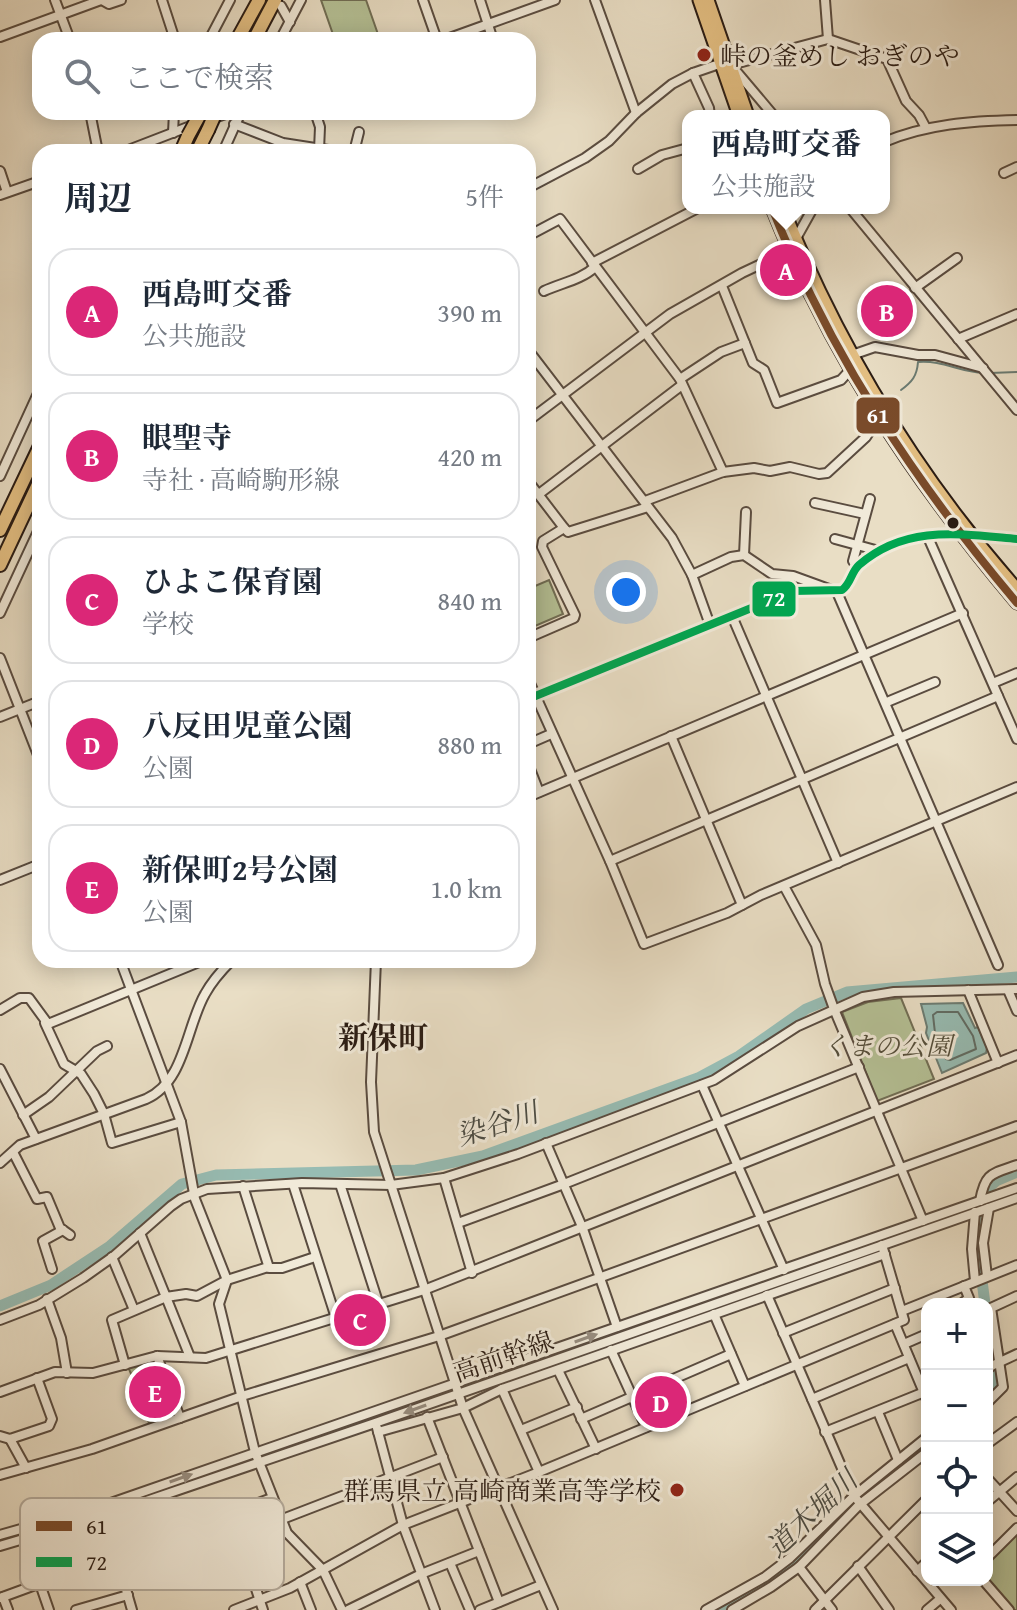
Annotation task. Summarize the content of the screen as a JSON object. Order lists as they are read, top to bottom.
{
  "streets": {
    "street": ["高前幹線"]
  },
  "districts": ["新保町"],
  "water": ["染谷川", "道木堀川"],
  "parks": ["くまの公園"],
  "places": ["峠の釜めし おぎのや", "群馬県立 高崎商業高等学校"],
  "lines": ["transit line 61", "transit line 72"],
  "legend": ["61", "72"],
  "page": {
    "search": "ここで検索",
    "popup": ["西島町交番", "公共施設"],
    "heading": ["周辺", "5件"],
    "pins": [
      "A",
      "B",
      "C",
      "E",
      "D"
    ],
    "list": [
      {
        "mark": "A",
        "name": "西島町交番",
        "note": "公共施設",
        "value": "390 m"
      },
      {
        "mark": "B",
        "name": "眼聖寺",
        "note": "寺社 · 高崎駒形線",
        "value": "420 m"
      },
      {
        "mark": "C",
        "name": "ひよこ保育園",
        "note": "学校",
        "value": "840 m"
      },
      {
        "mark": "D",
        "name": "八反田児童公園",
        "note": "公園",
        "value": "880 m"
      },
      {
        "mark": "E",
        "name": "新保町2号公園",
        "note": "公園",
        "value": "1.0 km"
      }
    ],
    "map_buttons": ["+", "−"]
  }
}
